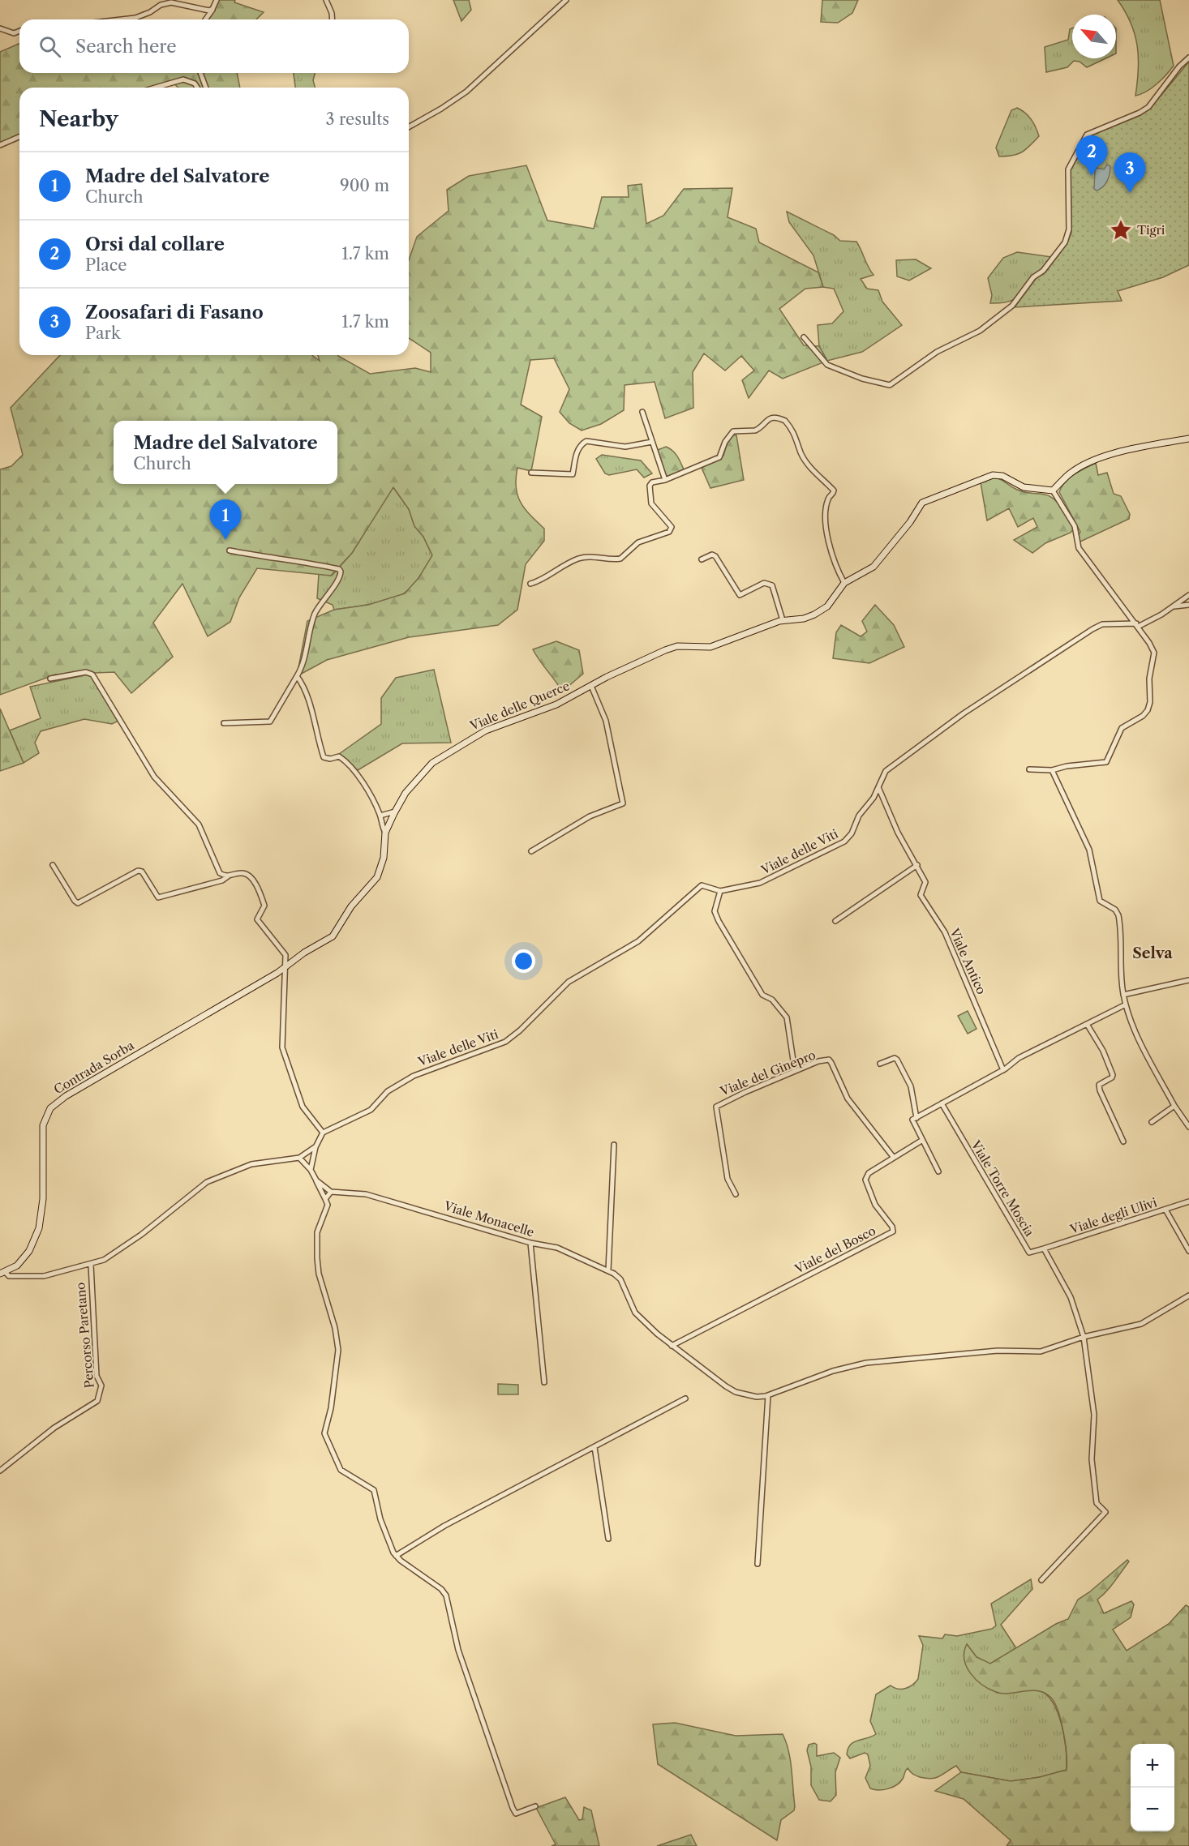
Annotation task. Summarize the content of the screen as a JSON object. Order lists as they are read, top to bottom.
{
  "streets": {
    "street": [
      "Viale delle Querce",
      "Viale delle Viti",
      "Viale Antico",
      "Contrada Sorba",
      "Viale del Ginepro",
      "Viale Torre Moscia",
      "Viale degli Ulivi",
      "Viale Monacelle",
      "Viale del Bosco",
      "Percorso Paretano"
    ]
  },
  "crossings": [
    ["Viale delle Querce", "Contrada Sorba"],
    ["Viale delle Viti", "Viale Antico"],
    ["Viale del Ginepro", "Viale del Bosco"],
    ["Viale Torre Moscia", "Viale degli Ulivi"],
    ["Viale Monacelle", "Viale del Bosco"]
  ],
  "districts": ["Selva"],
  "places": {
    "place": ["Tigri"]
  },
  "north": "top left",
  "page": {
    "search": "Search here",
    "heading": ["Nearby", "3 results"],
    "pins": ["2", "3", "1"],
    "list": [
      {
        "mark": "1",
        "name": "Madre del Salvatore",
        "note": "Church",
        "value": "900 m"
      },
      {
        "mark": "2",
        "name": "Orsi dal collare",
        "note": "Place",
        "value": "1.7 km"
      },
      {
        "mark": "3",
        "name": "Zoosafari di Fasano",
        "note": "Park",
        "value": "1.7 km"
      }
    ],
    "popup": ["Madre del Salvatore", "Church"],
    "map_buttons": ["+", "−"]
  }
}
